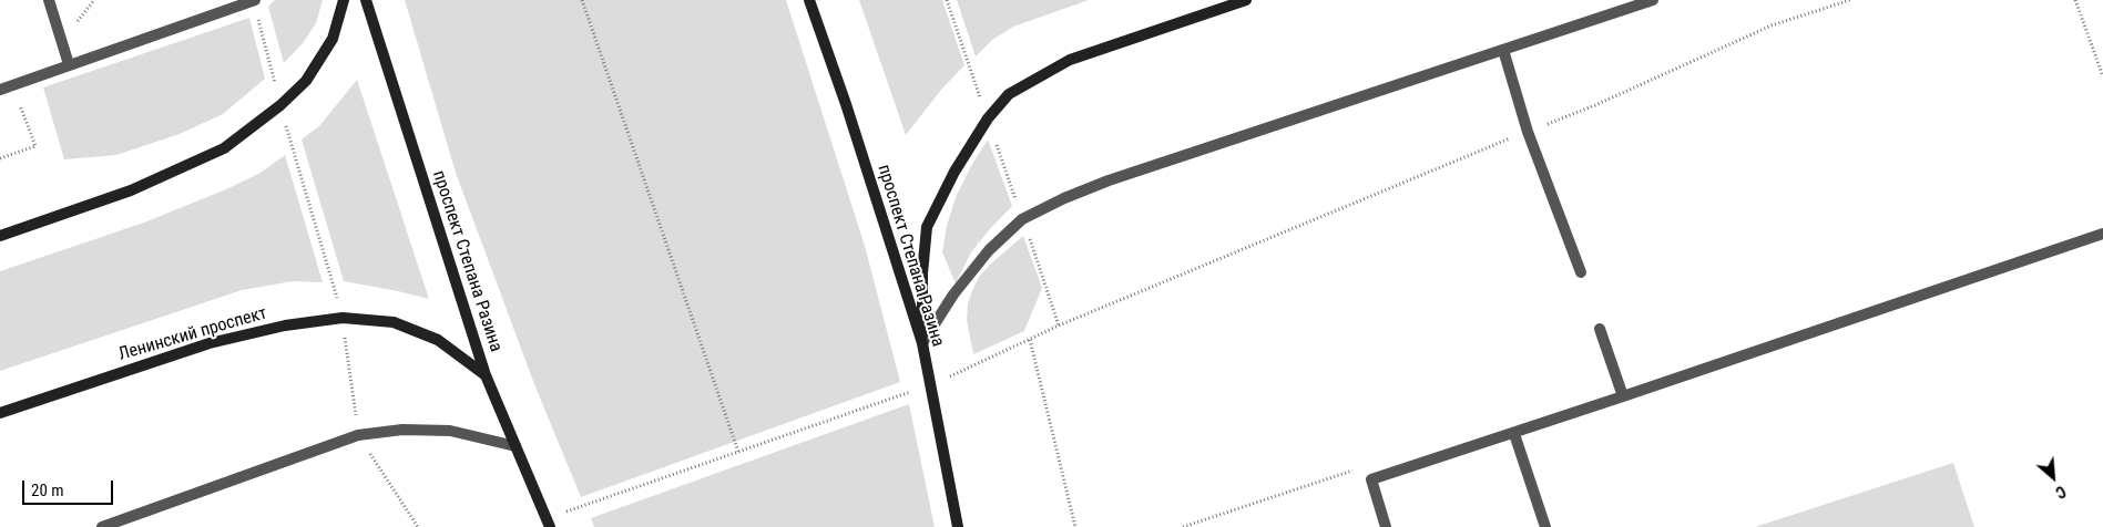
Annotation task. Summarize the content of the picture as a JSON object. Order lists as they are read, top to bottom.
{
  "streets": {
    "main road": ["проспект Степана Разина", "Ленинский проспект"]
  },
  "crossings": [
    ["проспект Степана Разина", "Ленинский проспект"]
  ],
  "scale_bar": "20 m",
  "north": "bottom right"
}
